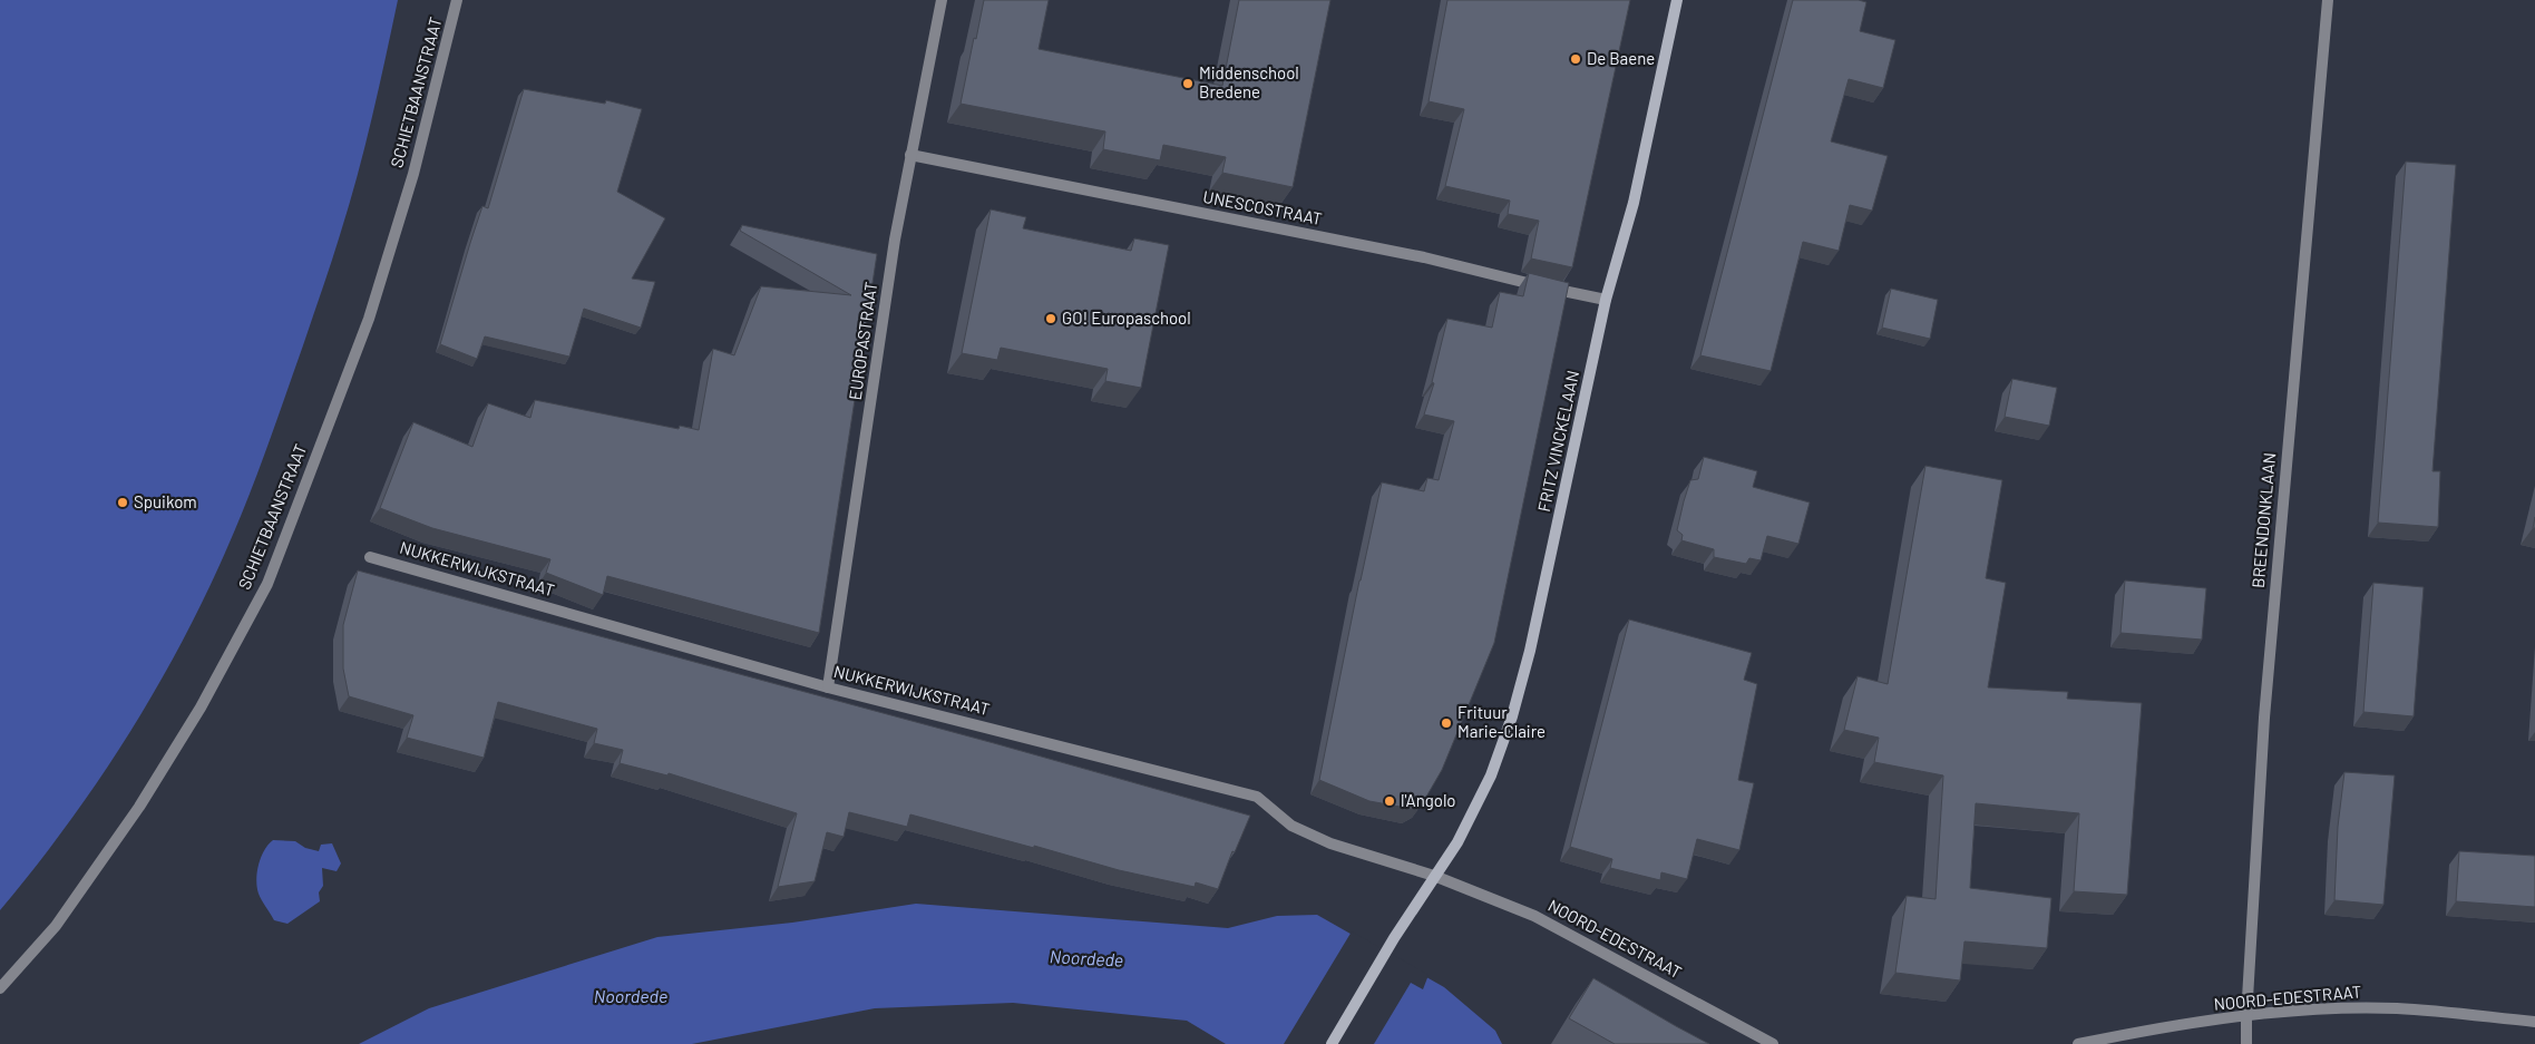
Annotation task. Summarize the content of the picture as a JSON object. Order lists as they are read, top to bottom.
{
  "streets": {
    "street": [
      "SCHIETBAANSTRAAT",
      "UNESCOSTRAAT",
      "EUROPASTRAAT",
      "FRITZ VINCKELAAN",
      "BREENDONKLAAN",
      "NUKKERWIJKSTRAAT",
      "NOORD-EDESTRAAT"
    ]
  },
  "crossings": [
    ["UNESCOSTRAAT", "EUROPASTRAAT"],
    ["UNESCOSTRAAT", "FRITZ VINCKELAAN"],
    ["EUROPASTRAAT", "NUKKERWIJKSTRAAT"],
    ["FRITZ VINCKELAAN", "NUKKERWIJKSTRAAT"],
    ["FRITZ VINCKELAAN", "NOORD-EDESTRAAT"],
    ["BREENDONKLAAN", "NOORD-EDESTRAAT"],
    ["NUKKERWIJKSTRAAT", "NOORD-EDESTRAAT"]
  ],
  "water": ["Noordede"],
  "places": [
    "De Baene",
    "Middenschool Bredene",
    "GO! Europaschool",
    "Spuikom",
    "Frituur Marie-Claire",
    "l'Angolo"
  ]
}
